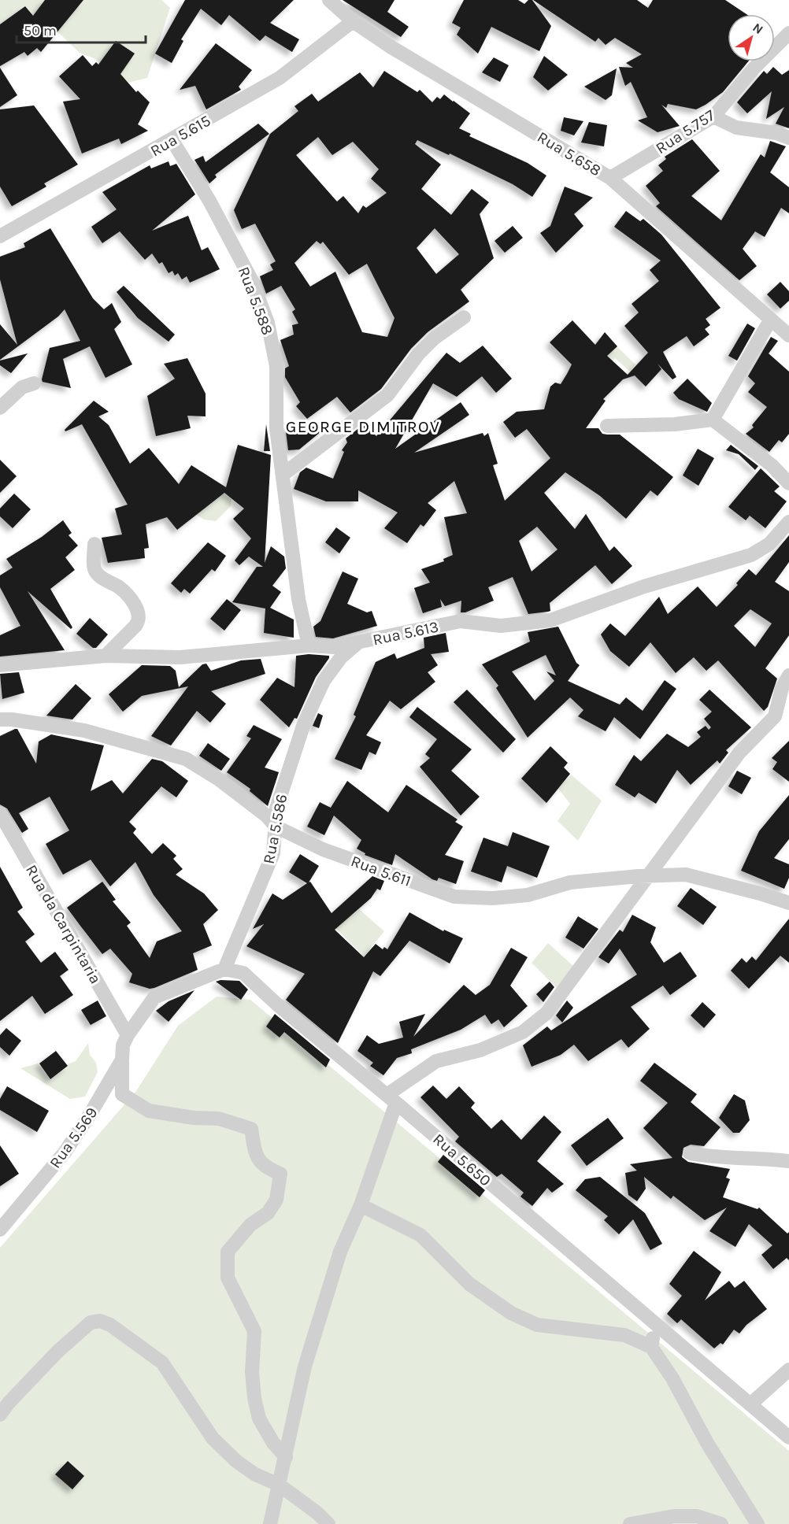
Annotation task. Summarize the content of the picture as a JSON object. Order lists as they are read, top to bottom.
{
  "streets": {
    "street": [
      "Rua 5.757",
      "Rua 5.615",
      "Rua 5.658",
      "Rua 5.588",
      "Rua 5.613",
      "Rua 5.586",
      "Rua 5.611",
      "Rua da Carpintaria",
      "Rua 5.569",
      "Rua 5.650"
    ]
  },
  "crossings": [
    ["Rua 5.757", "Rua 5.658"],
    ["Rua 5.615", "Rua 5.658"],
    ["Rua 5.615", "Rua 5.588"],
    ["Rua 5.588", "Rua 5.613"],
    ["Rua 5.613", "Rua 5.586"],
    ["Rua 5.586", "Rua 5.611"],
    ["Rua 5.586", "Rua 5.650"],
    ["Rua da Carpintaria", "Rua 5.569"]
  ],
  "districts": ["GEORGE DIMITROV"],
  "scale_bar": "50 m",
  "north": "top right"
}
